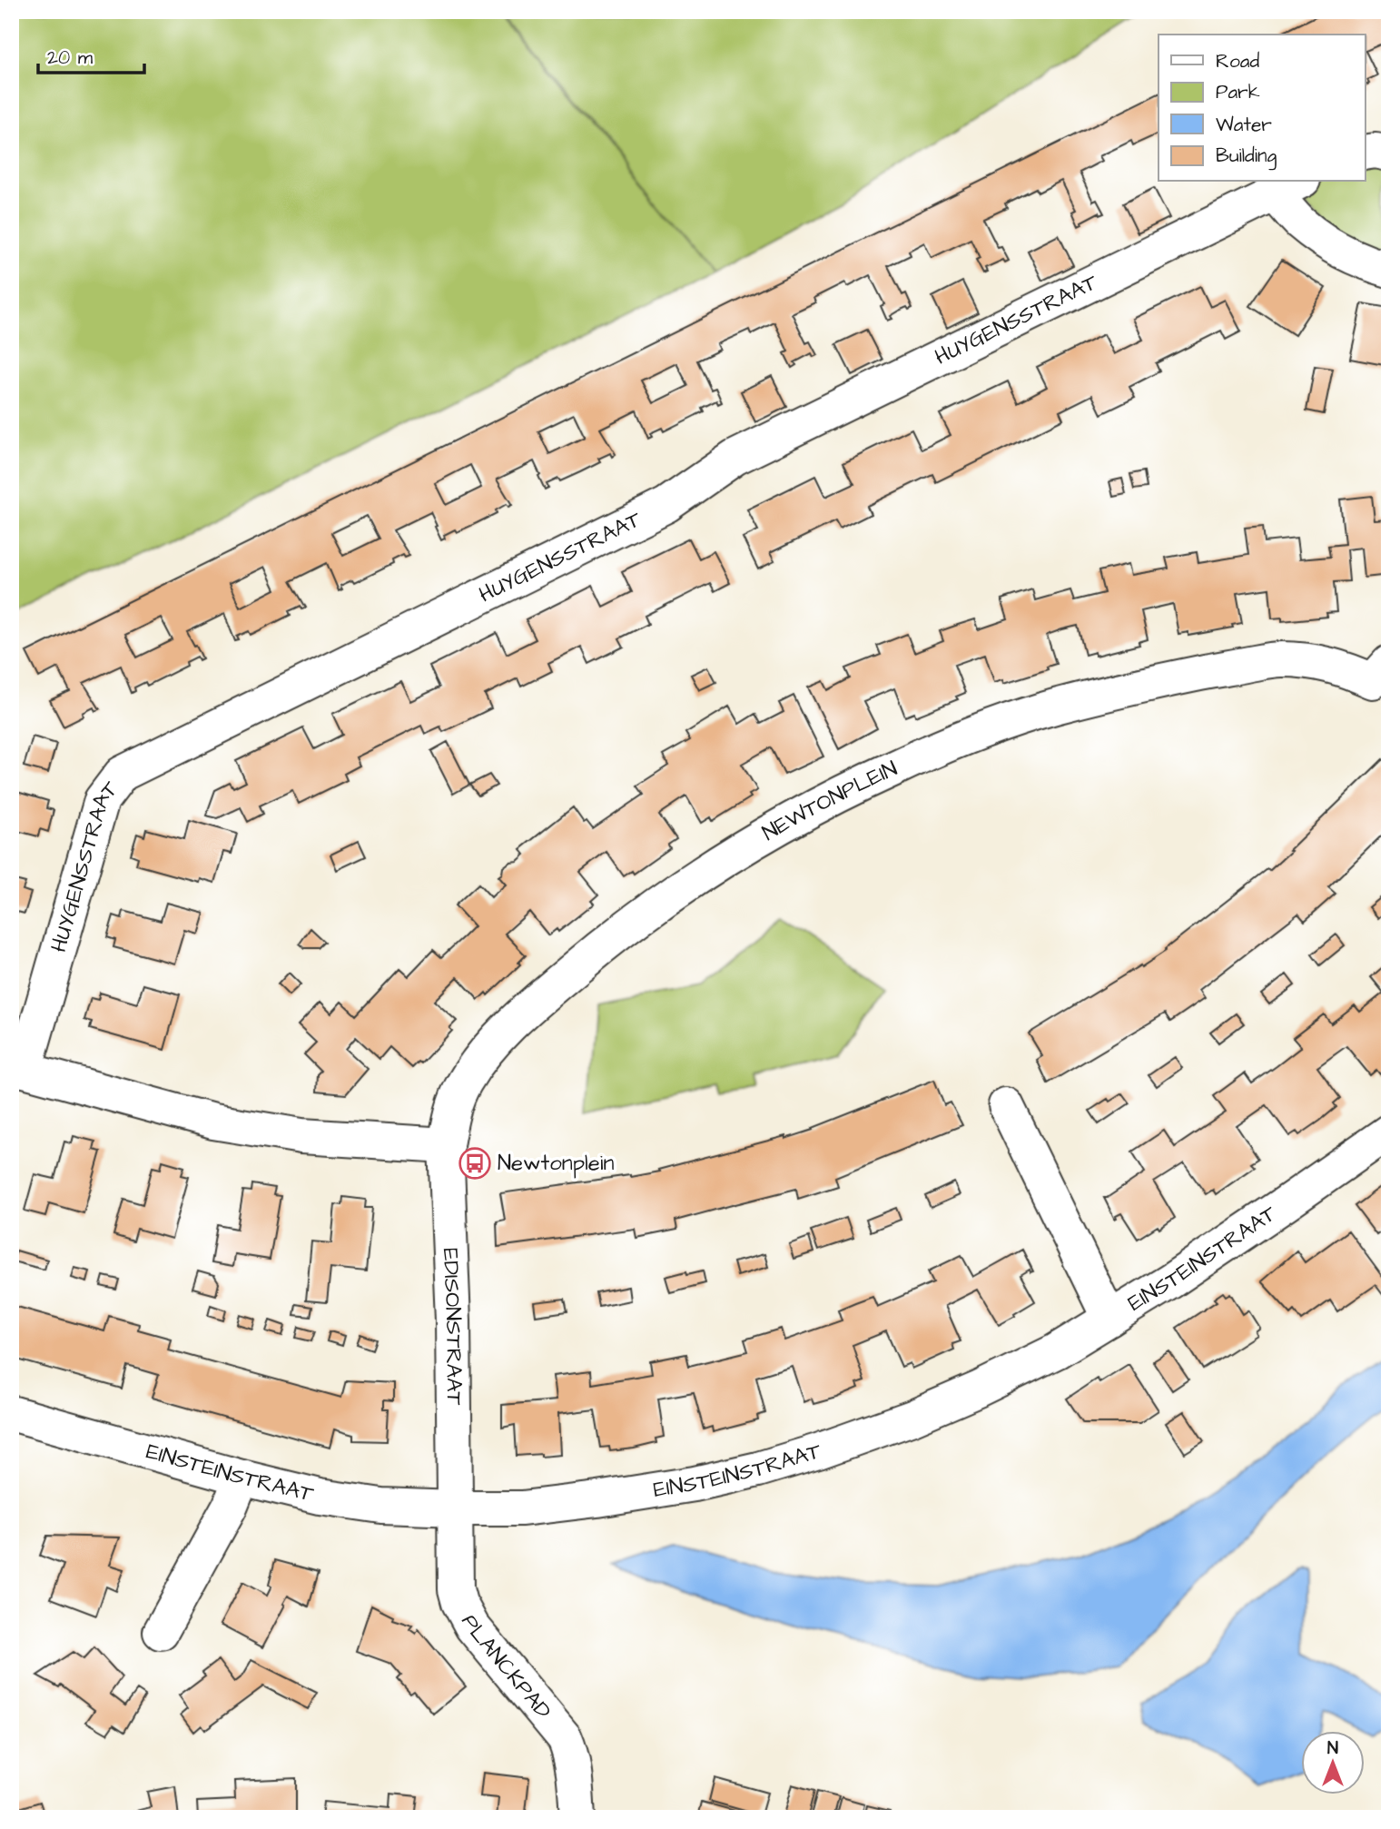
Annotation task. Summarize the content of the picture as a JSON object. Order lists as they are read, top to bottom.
{
  "streets": {
    "street": [
      "HUYGENSSTRAAT",
      "NEWTONPLEIN",
      "EINSTEINSTRAAT",
      "EDISONSTRAAT",
      "PLANCKPAD"
    ]
  },
  "crossings": [
    ["NEWTONPLEIN", "EDISONSTRAAT"],
    ["EINSTEINSTRAAT", "EDISONSTRAAT"],
    ["EINSTEINSTRAAT", "PLANCKPAD"],
    ["EDISONSTRAAT", "PLANCKPAD"]
  ],
  "places": {
    "bus stop": ["Newtonplein"]
  },
  "legend": [
    "Road",
    "Park",
    "Water",
    "Building"
  ],
  "scale_bar": "20 m",
  "north": "top"
}
